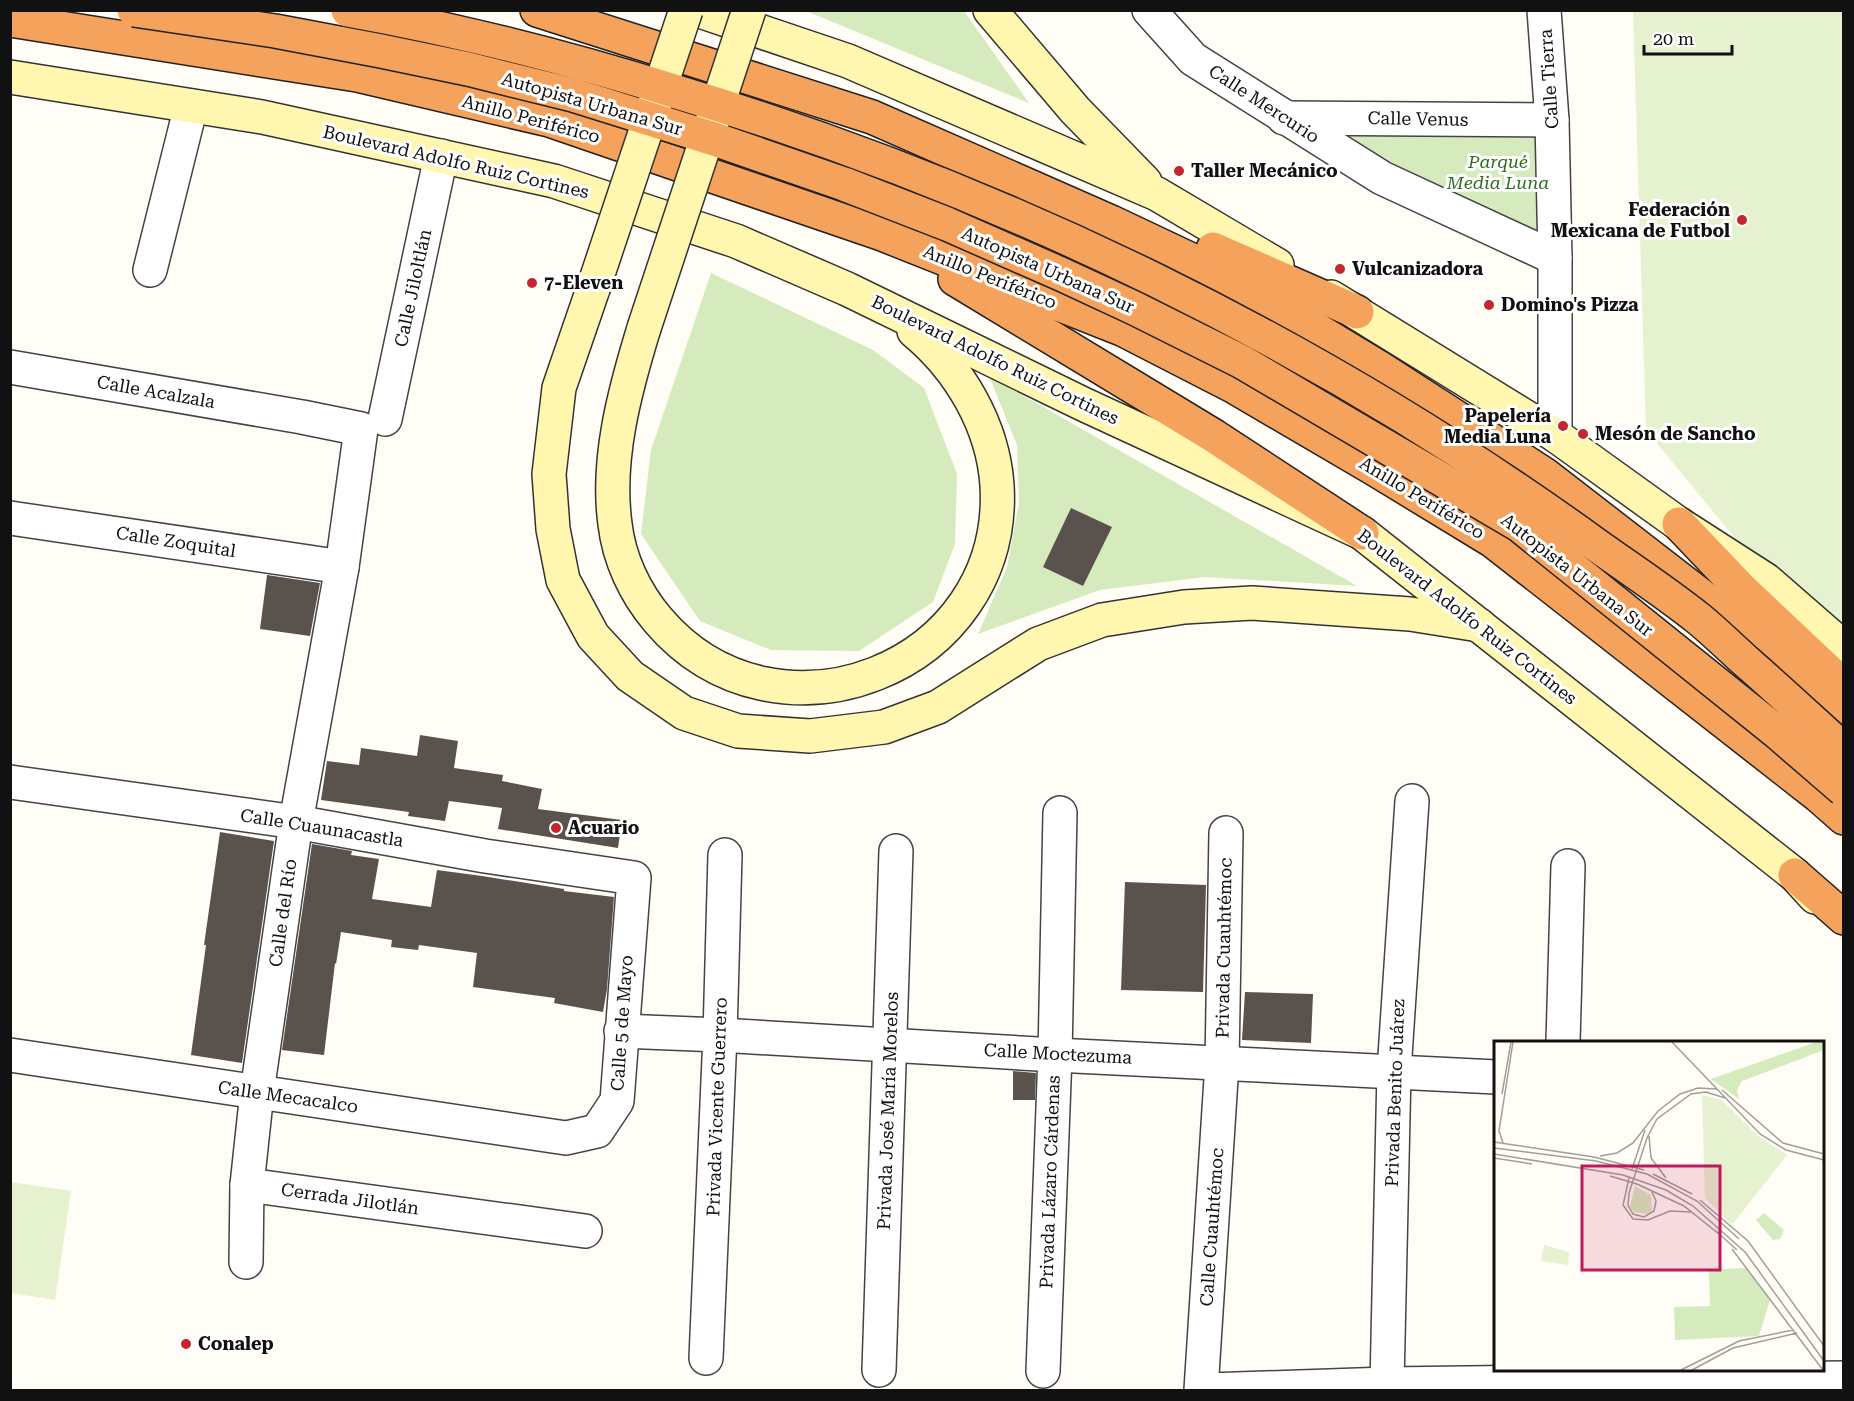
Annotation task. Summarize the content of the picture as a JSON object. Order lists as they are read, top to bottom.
{
  "streets": {
    "highway": ["Autopista Urbana Sur", "Anillo Periférico"],
    "main road": ["Boulevard Adolfo Ruiz Cortines"],
    "street": [
      "Calle Tierra",
      "Calle Mercurio",
      "Calle Venus",
      "Calle Jiloltlán",
      "Calle Acalzala",
      "Calle Zoquital",
      "Calle Cuaunacastla",
      "Calle del Río",
      "Privada Cuauhtémoc",
      "Calle 5 de Mayo",
      "Calle Moctezuma",
      "Privada Benito Juárez",
      "Calle Mecacalco",
      "Privada Vicente Guerrero",
      "Privada José María Morelos",
      "Privada Lázaro Cárdenas",
      "Cerrada Jilotlán",
      "Calle Cuauhtémoc"
    ]
  },
  "crossings": [
    ["Calle Tierra", "Calle Mercurio"],
    ["Calle Tierra", "Calle Venus"],
    ["Calle Mercurio", "Calle Venus"],
    ["Boulevard Adolfo Ruiz Cortines", "Calle Jiloltlán"],
    ["Calle Acalzala", "Calle Zoquital"],
    ["Calle Acalzala", "Calle del Río"],
    ["Calle Zoquital", "Calle del Río"],
    ["Calle Cuaunacastla", "Calle del Río"],
    ["Calle Cuaunacastla", "Calle 5 de Mayo"],
    ["Calle del Río", "Calle Mecacalco"],
    ["Calle del Río", "Cerrada Jilotlán"],
    ["Privada Cuauhtémoc", "Calle Moctezuma"],
    ["Privada Cuauhtémoc", "Calle Cuauhtémoc"],
    ["Calle 5 de Mayo", "Calle Moctezuma"],
    ["Calle 5 de Mayo", "Calle Mecacalco"],
    ["Calle Moctezuma", "Privada Benito Juárez"],
    ["Calle Moctezuma", "Privada Vicente Guerrero"],
    ["Calle Moctezuma", "Privada José María Morelos"],
    ["Calle Moctezuma", "Privada Lázaro Cárdenas"],
    ["Calle Moctezuma", "Calle Cuauhtémoc"]
  ],
  "parks": ["Parqué Media Luna"],
  "places": [
    "Taller Mecánico",
    "Federación Mexicana de Futbol",
    "Vulcanizadora",
    "7-Eleven",
    "Domino's Pizza",
    "Papelería Media Luna",
    "Mesón de Sancho",
    "Acuario",
    "Conalep"
  ],
  "scale_bar": "20 m"
}
